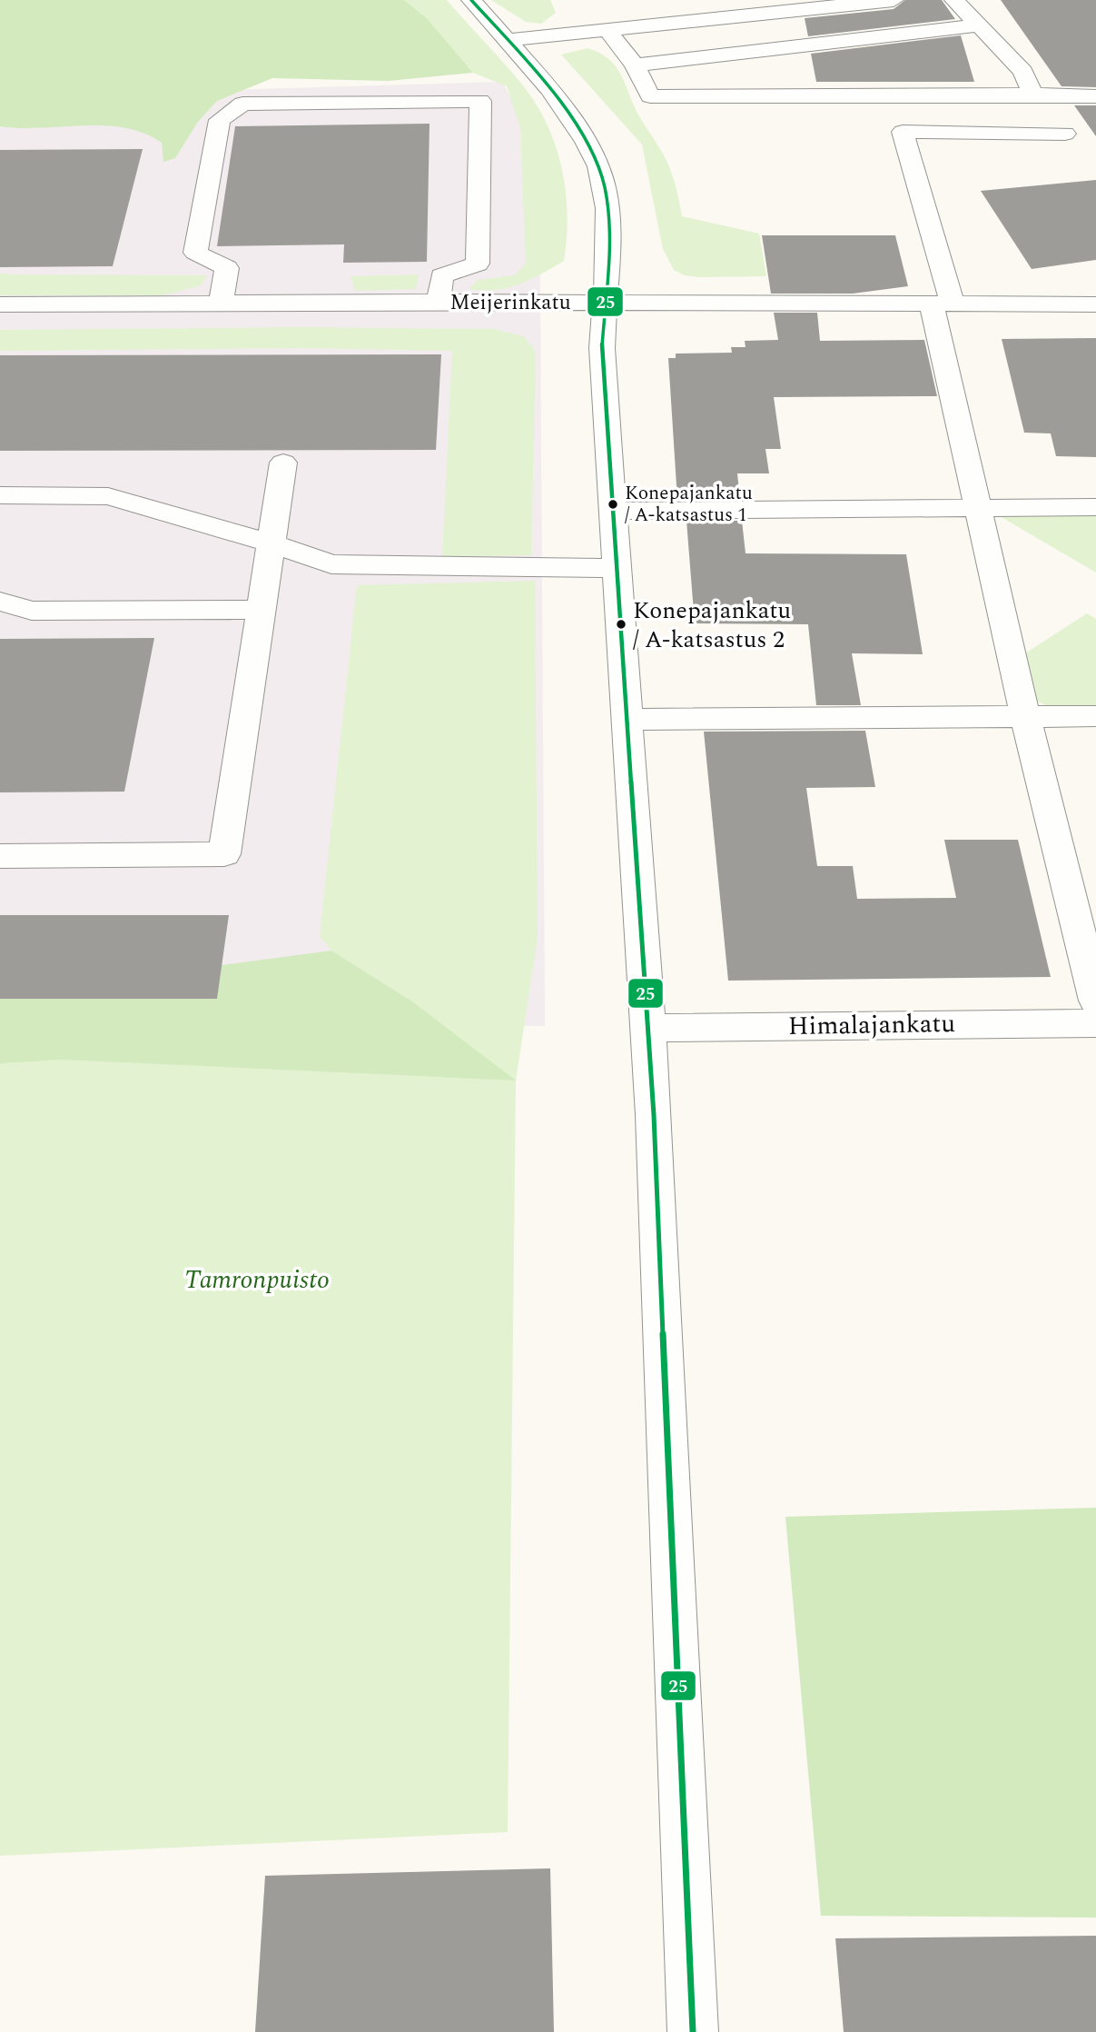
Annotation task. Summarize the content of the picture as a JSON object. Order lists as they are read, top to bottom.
{
  "streets": {
    "street": ["Meijerinkatu", "Himalajankatu"]
  },
  "parks": ["Tamronpuisto"],
  "places": ["Konepajankatu / A-katsastus 1", "Konepajankatu / A-katsastus 2"],
  "lines": ["transit line 25"]
}
